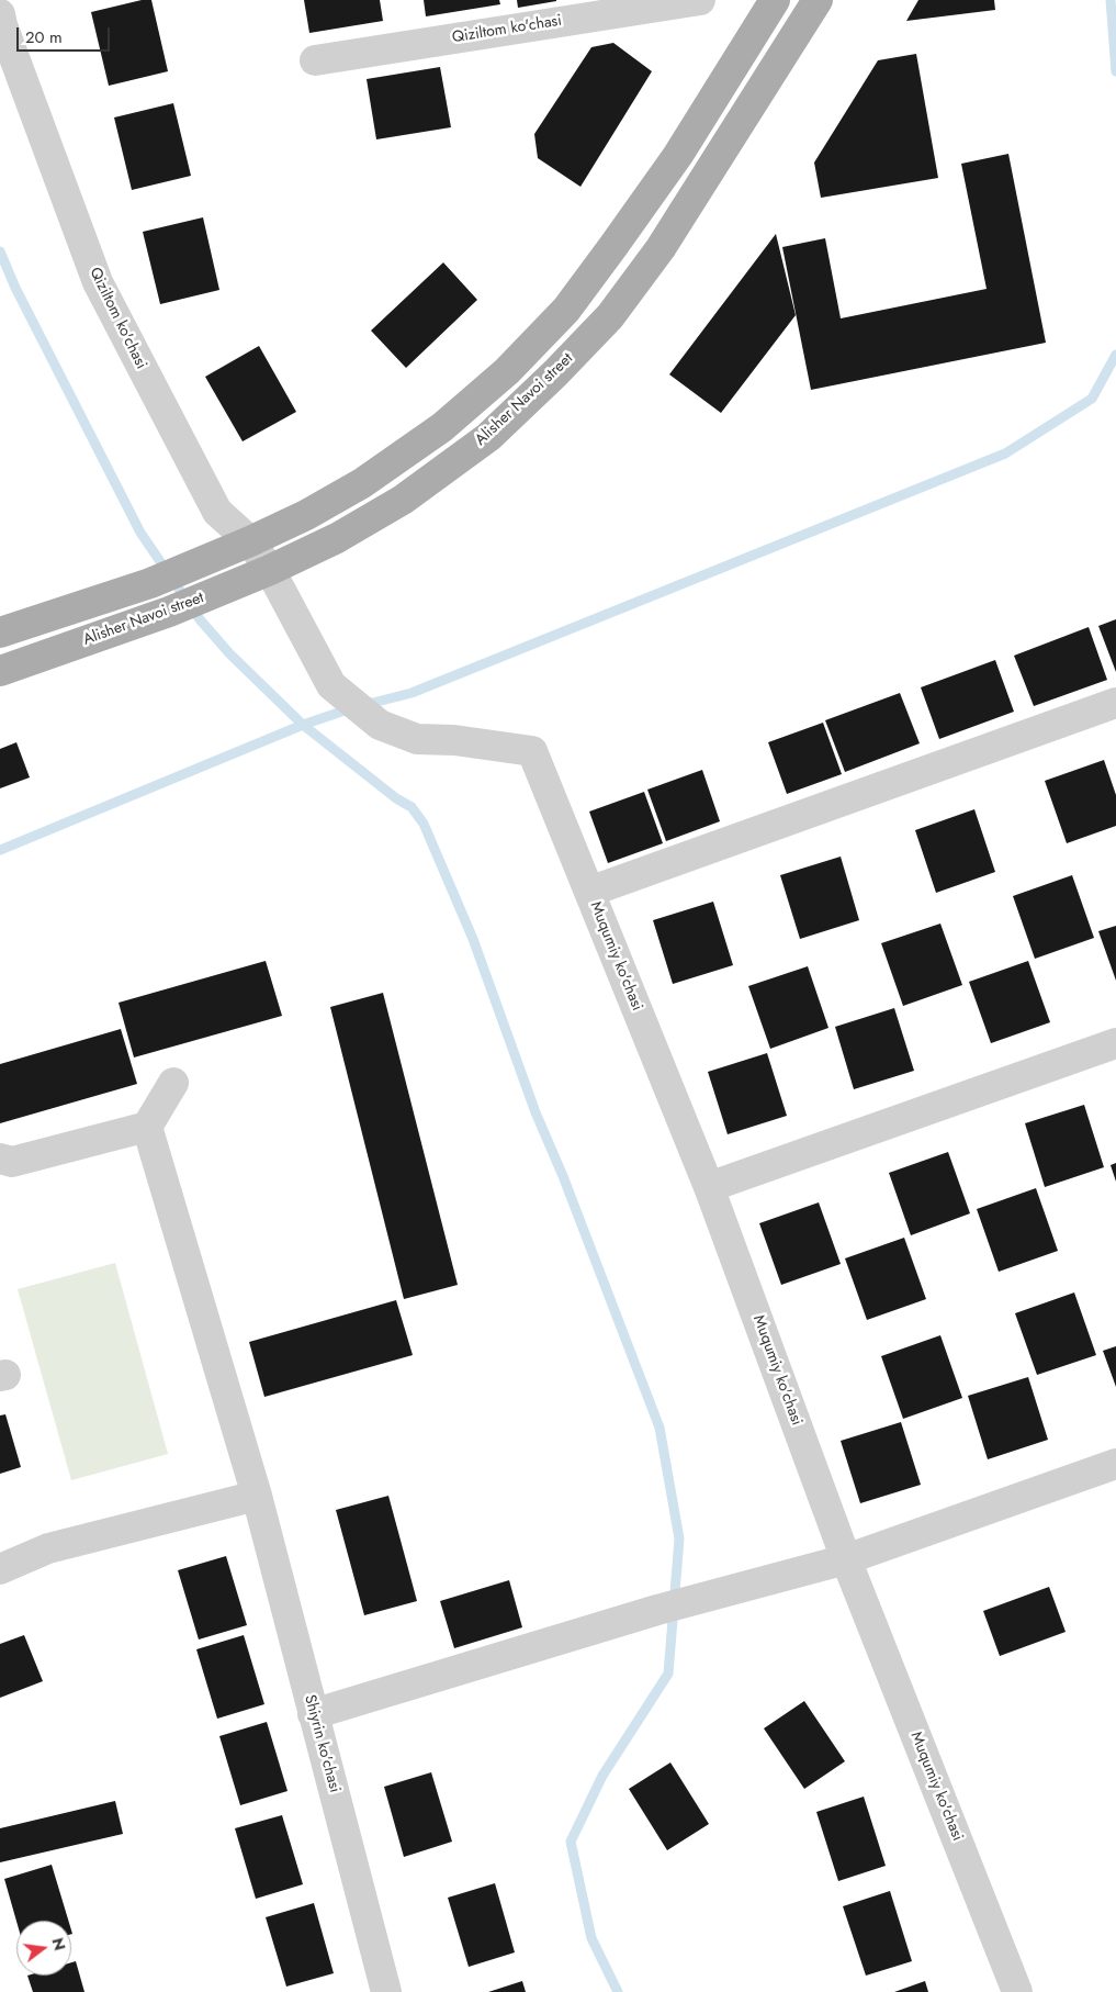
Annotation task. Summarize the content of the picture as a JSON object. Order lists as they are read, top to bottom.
{
  "streets": {
    "main road": ["Alisher Navoi street"],
    "street": ["Qiziltom ko'chasi", "Muqumiy ko'chasi", "Shiyrin ko'chasi"]
  },
  "crossings": [
    ["Qiziltom ko'chasi", "Alisher Navoi street"],
    ["Qiziltom ko'chasi", "Muqumiy ko'chasi"]
  ],
  "scale_bar": "20 m",
  "north": "right"
}
